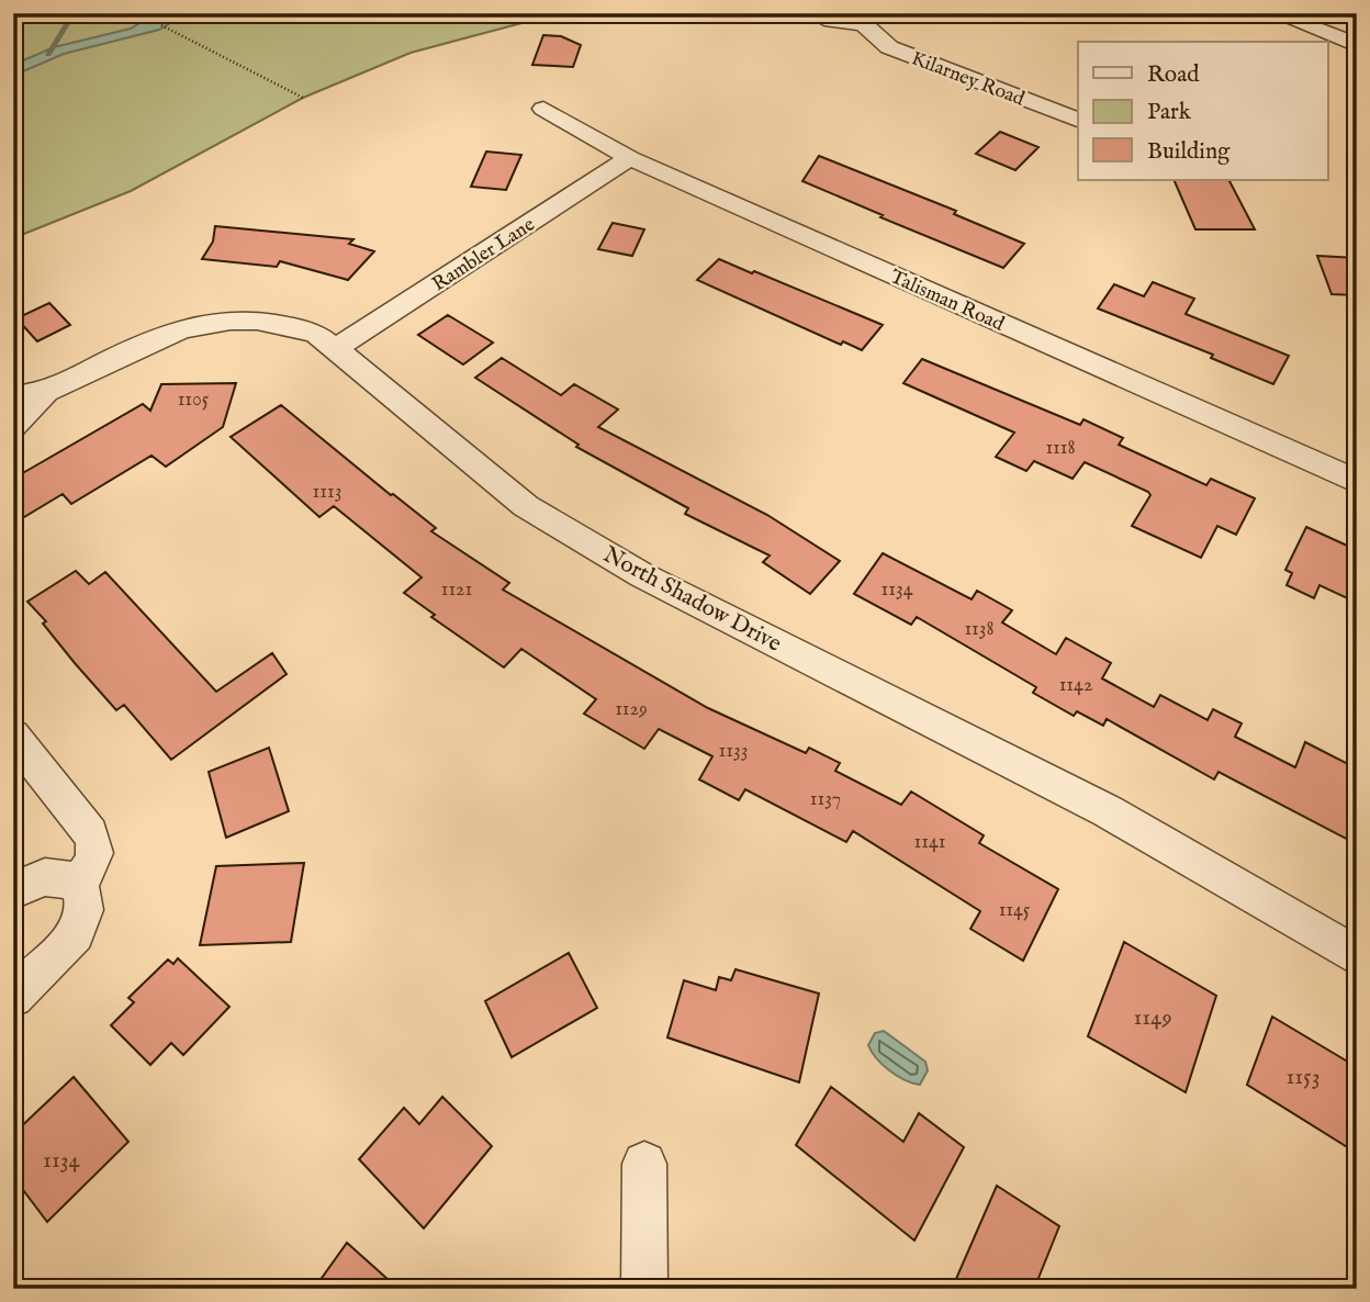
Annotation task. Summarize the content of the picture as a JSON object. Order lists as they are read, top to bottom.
{
  "streets": {
    "street": [
      "Kilarney Road",
      "Rambler Lane",
      "Talisman Road",
      "North Shadow Drive"
    ]
  },
  "crossings": [
    ["Rambler Lane", "Talisman Road"],
    ["Rambler Lane", "North Shadow Drive"]
  ],
  "house_numbers": [
    "1105",
    "1118",
    "1113",
    "1121",
    "1134",
    "1138",
    "1142",
    "1129",
    "1133",
    "1137",
    "1141",
    "1145",
    "1149",
    "1153",
    "1134"
  ],
  "legend": ["Road", "Park", "Building"]
}
